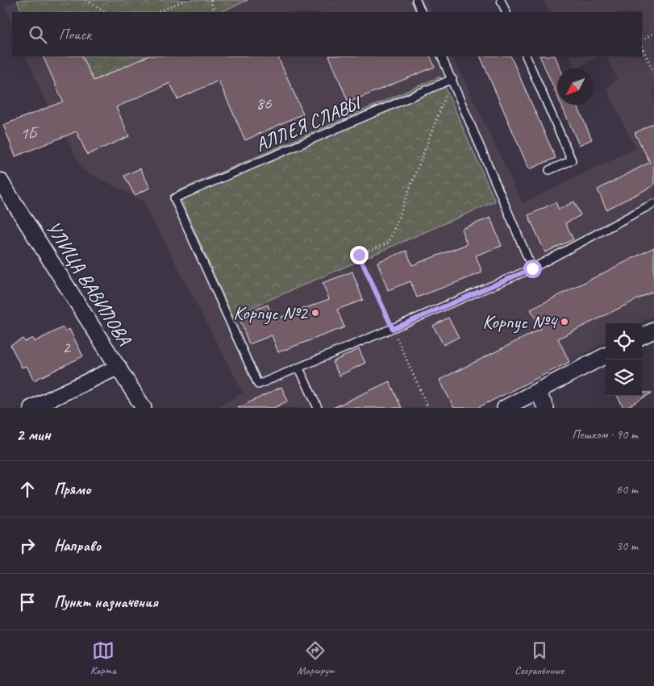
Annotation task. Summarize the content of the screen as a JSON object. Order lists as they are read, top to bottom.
{
  "streets": {
    "street": ["УЛИЦА ВАВИЛОВА"],
    "lane": ["АЛЛЕЯ СЛАВЫ"]
  },
  "places": ["Корпус №2", "Корпус №4"],
  "house_numbers": ["86", "1Б", "2"],
  "north": "bottom left",
  "page": {
    "search": "Поиск",
    "heading": ["2 мин", "Пешком · 90 m"],
    "list": [
      ["Прямо", "60 m"],
      ["Направо", "30 m"],
      "Пункт назначения"
    ],
    "nav": ["Карта", "Маршрут", "Сохранённые"]
  }
}
